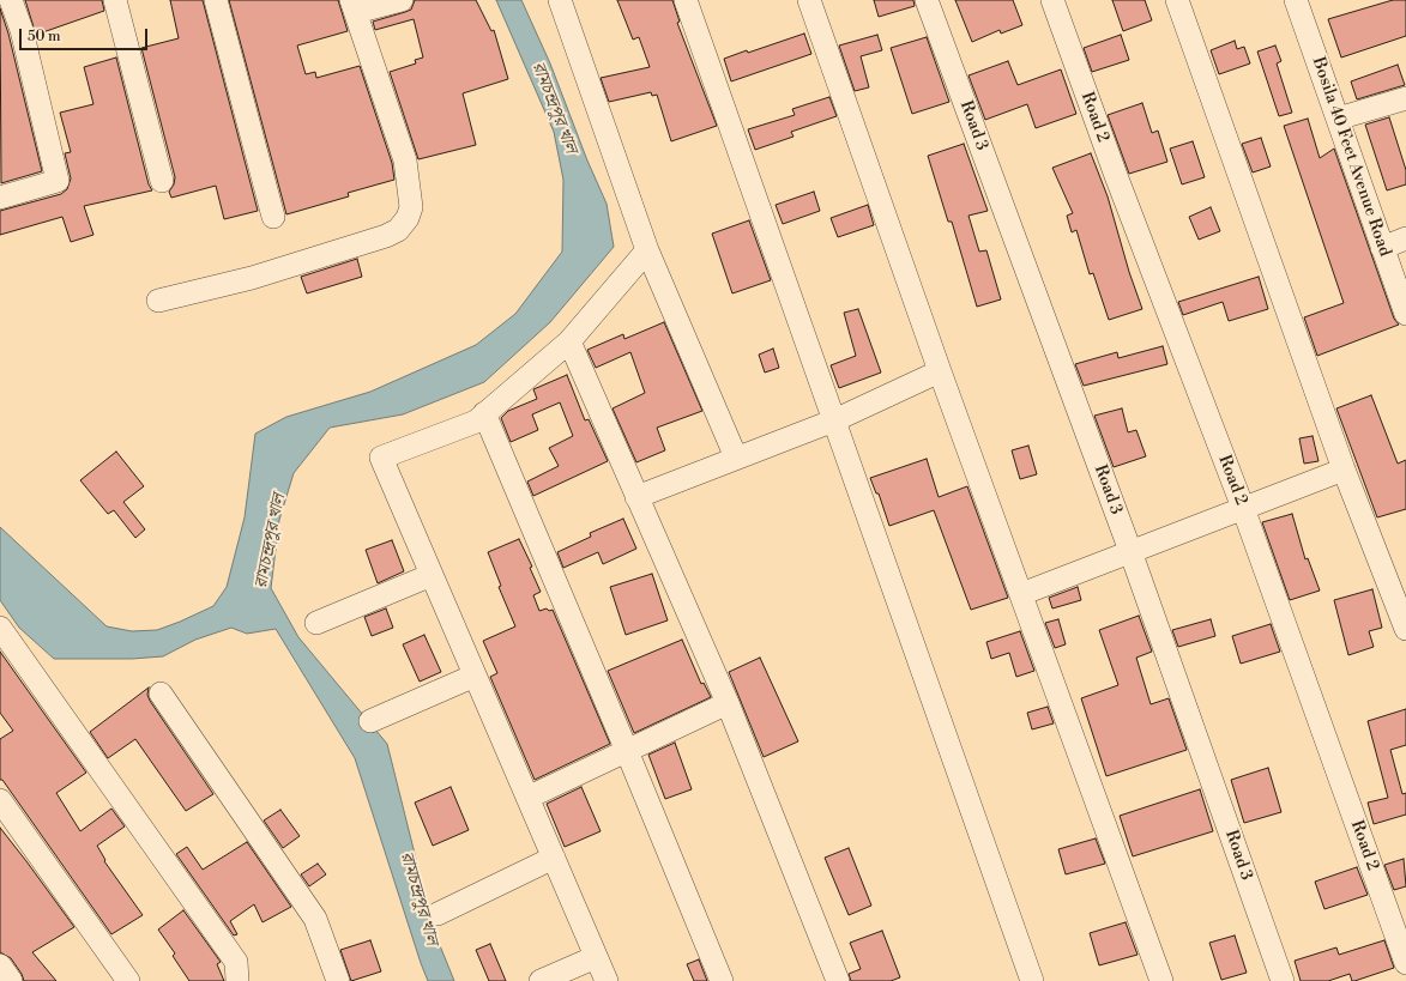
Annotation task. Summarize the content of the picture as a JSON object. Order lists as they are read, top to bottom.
{
  "streets": {
    "street": ["Road 2", "Road 3", "Bosila 40 Feet Avenue Road"]
  },
  "water": ["রামচন্দ্রপুর খাল"],
  "scale_bar": "50 m"
}
